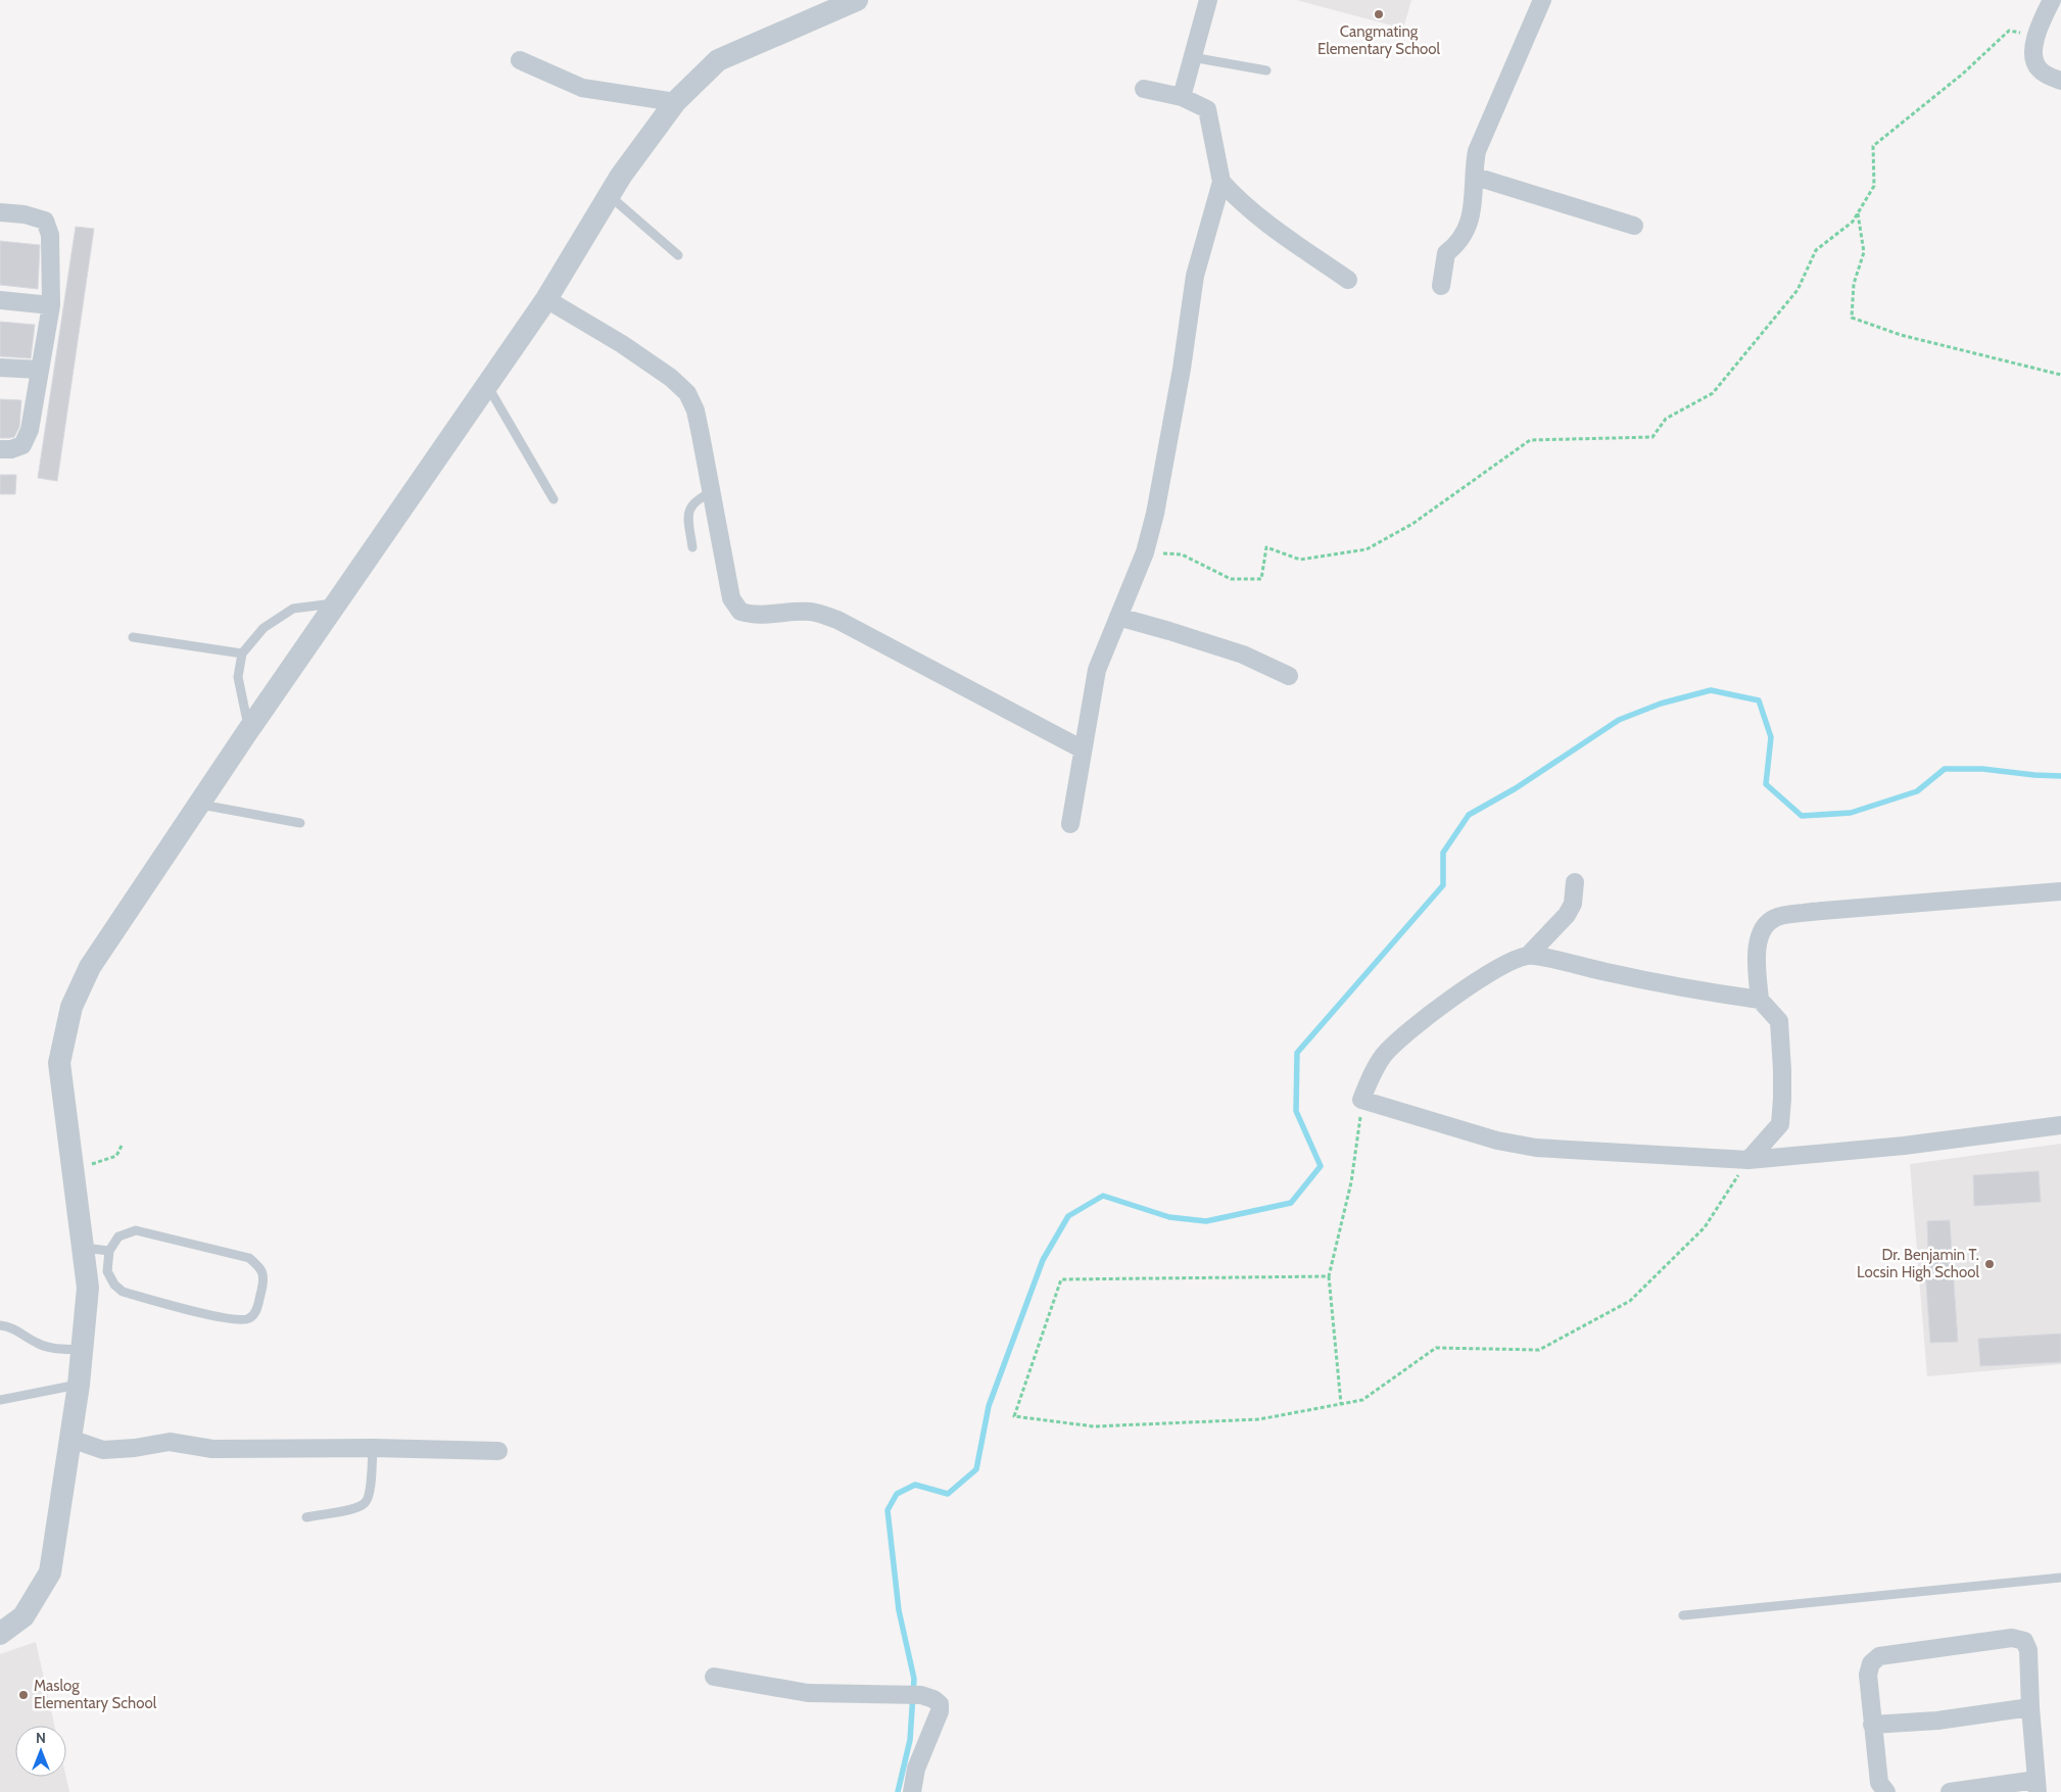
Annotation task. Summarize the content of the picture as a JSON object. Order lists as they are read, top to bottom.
{
  "places": ["Cangmating Elementary School", "Dr. Benjamin T. Locsin High School", "Maslog Elementary School"],
  "north": "top"
}
